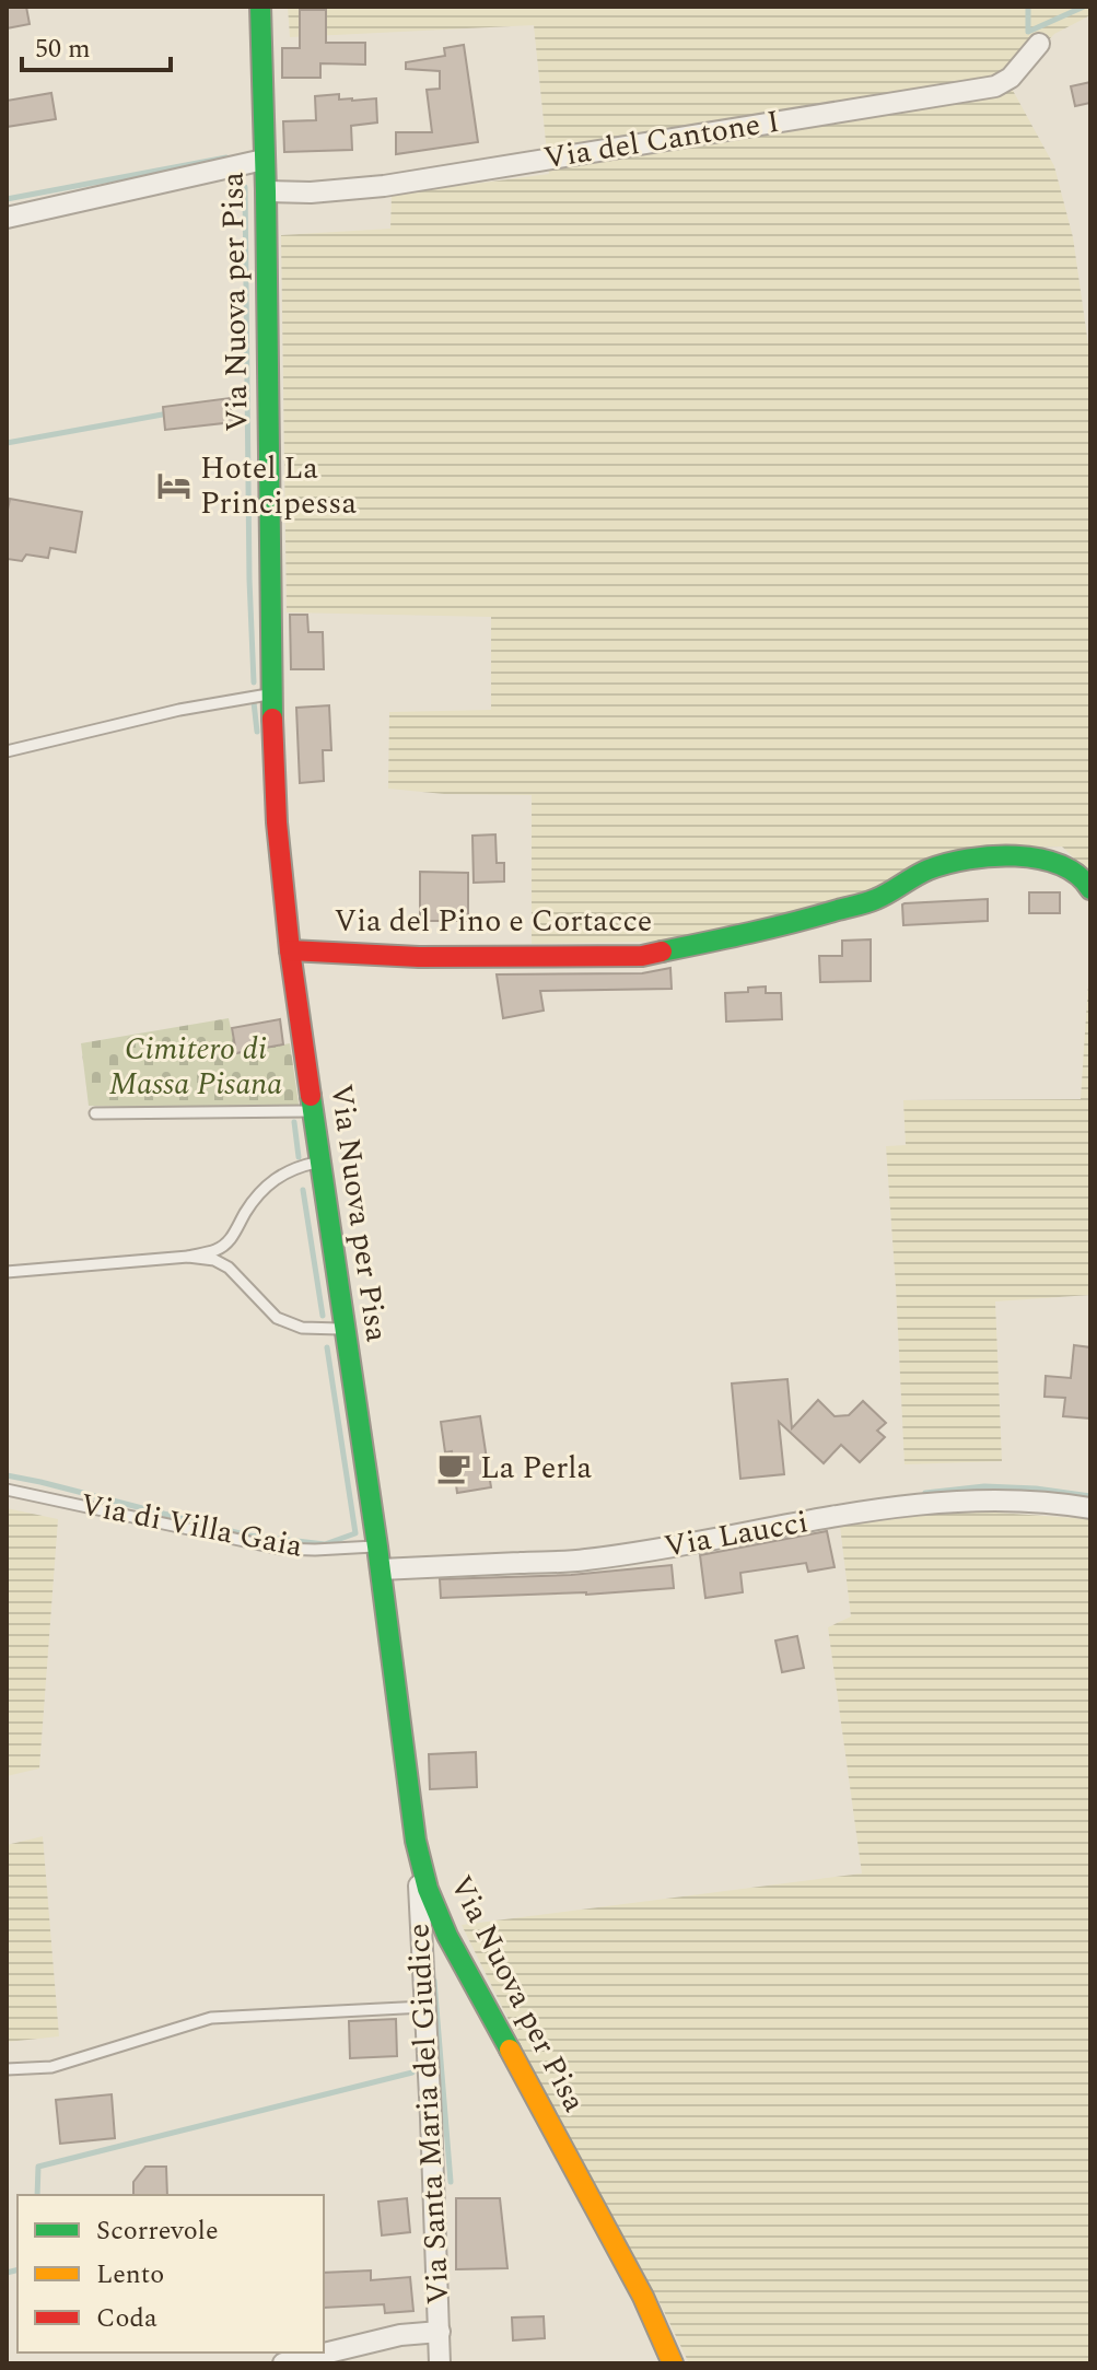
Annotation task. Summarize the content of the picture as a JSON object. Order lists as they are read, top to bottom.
{
  "streets": {
    "main road": ["Via Nuova per Pisa", "Via del Pino e Cortacce"],
    "street": ["Via del Cantone I", "Via Laucci", "Via Santa Maria del Giudice"],
    "lane": ["Via di Villa Gaia"]
  },
  "crossings": [
    ["Via del Cantone I", "Via Nuova per Pisa"],
    ["Via Nuova per Pisa", "Via del Pino e Cortacce"],
    ["Via Nuova per Pisa", "Via di Villa Gaia"],
    ["Via Nuova per Pisa", "Via Laucci"],
    ["Via Nuova per Pisa", "Via Santa Maria del Giudice"]
  ],
  "parks": ["Cimitero di Massa Pisana"],
  "places": {
    "hotel": ["Hotel La Principessa"],
    "cafe": ["La Perla"]
  },
  "legend": ["Scorrevole", "Lento", "Coda"],
  "scale_bar": "50 m"
}
